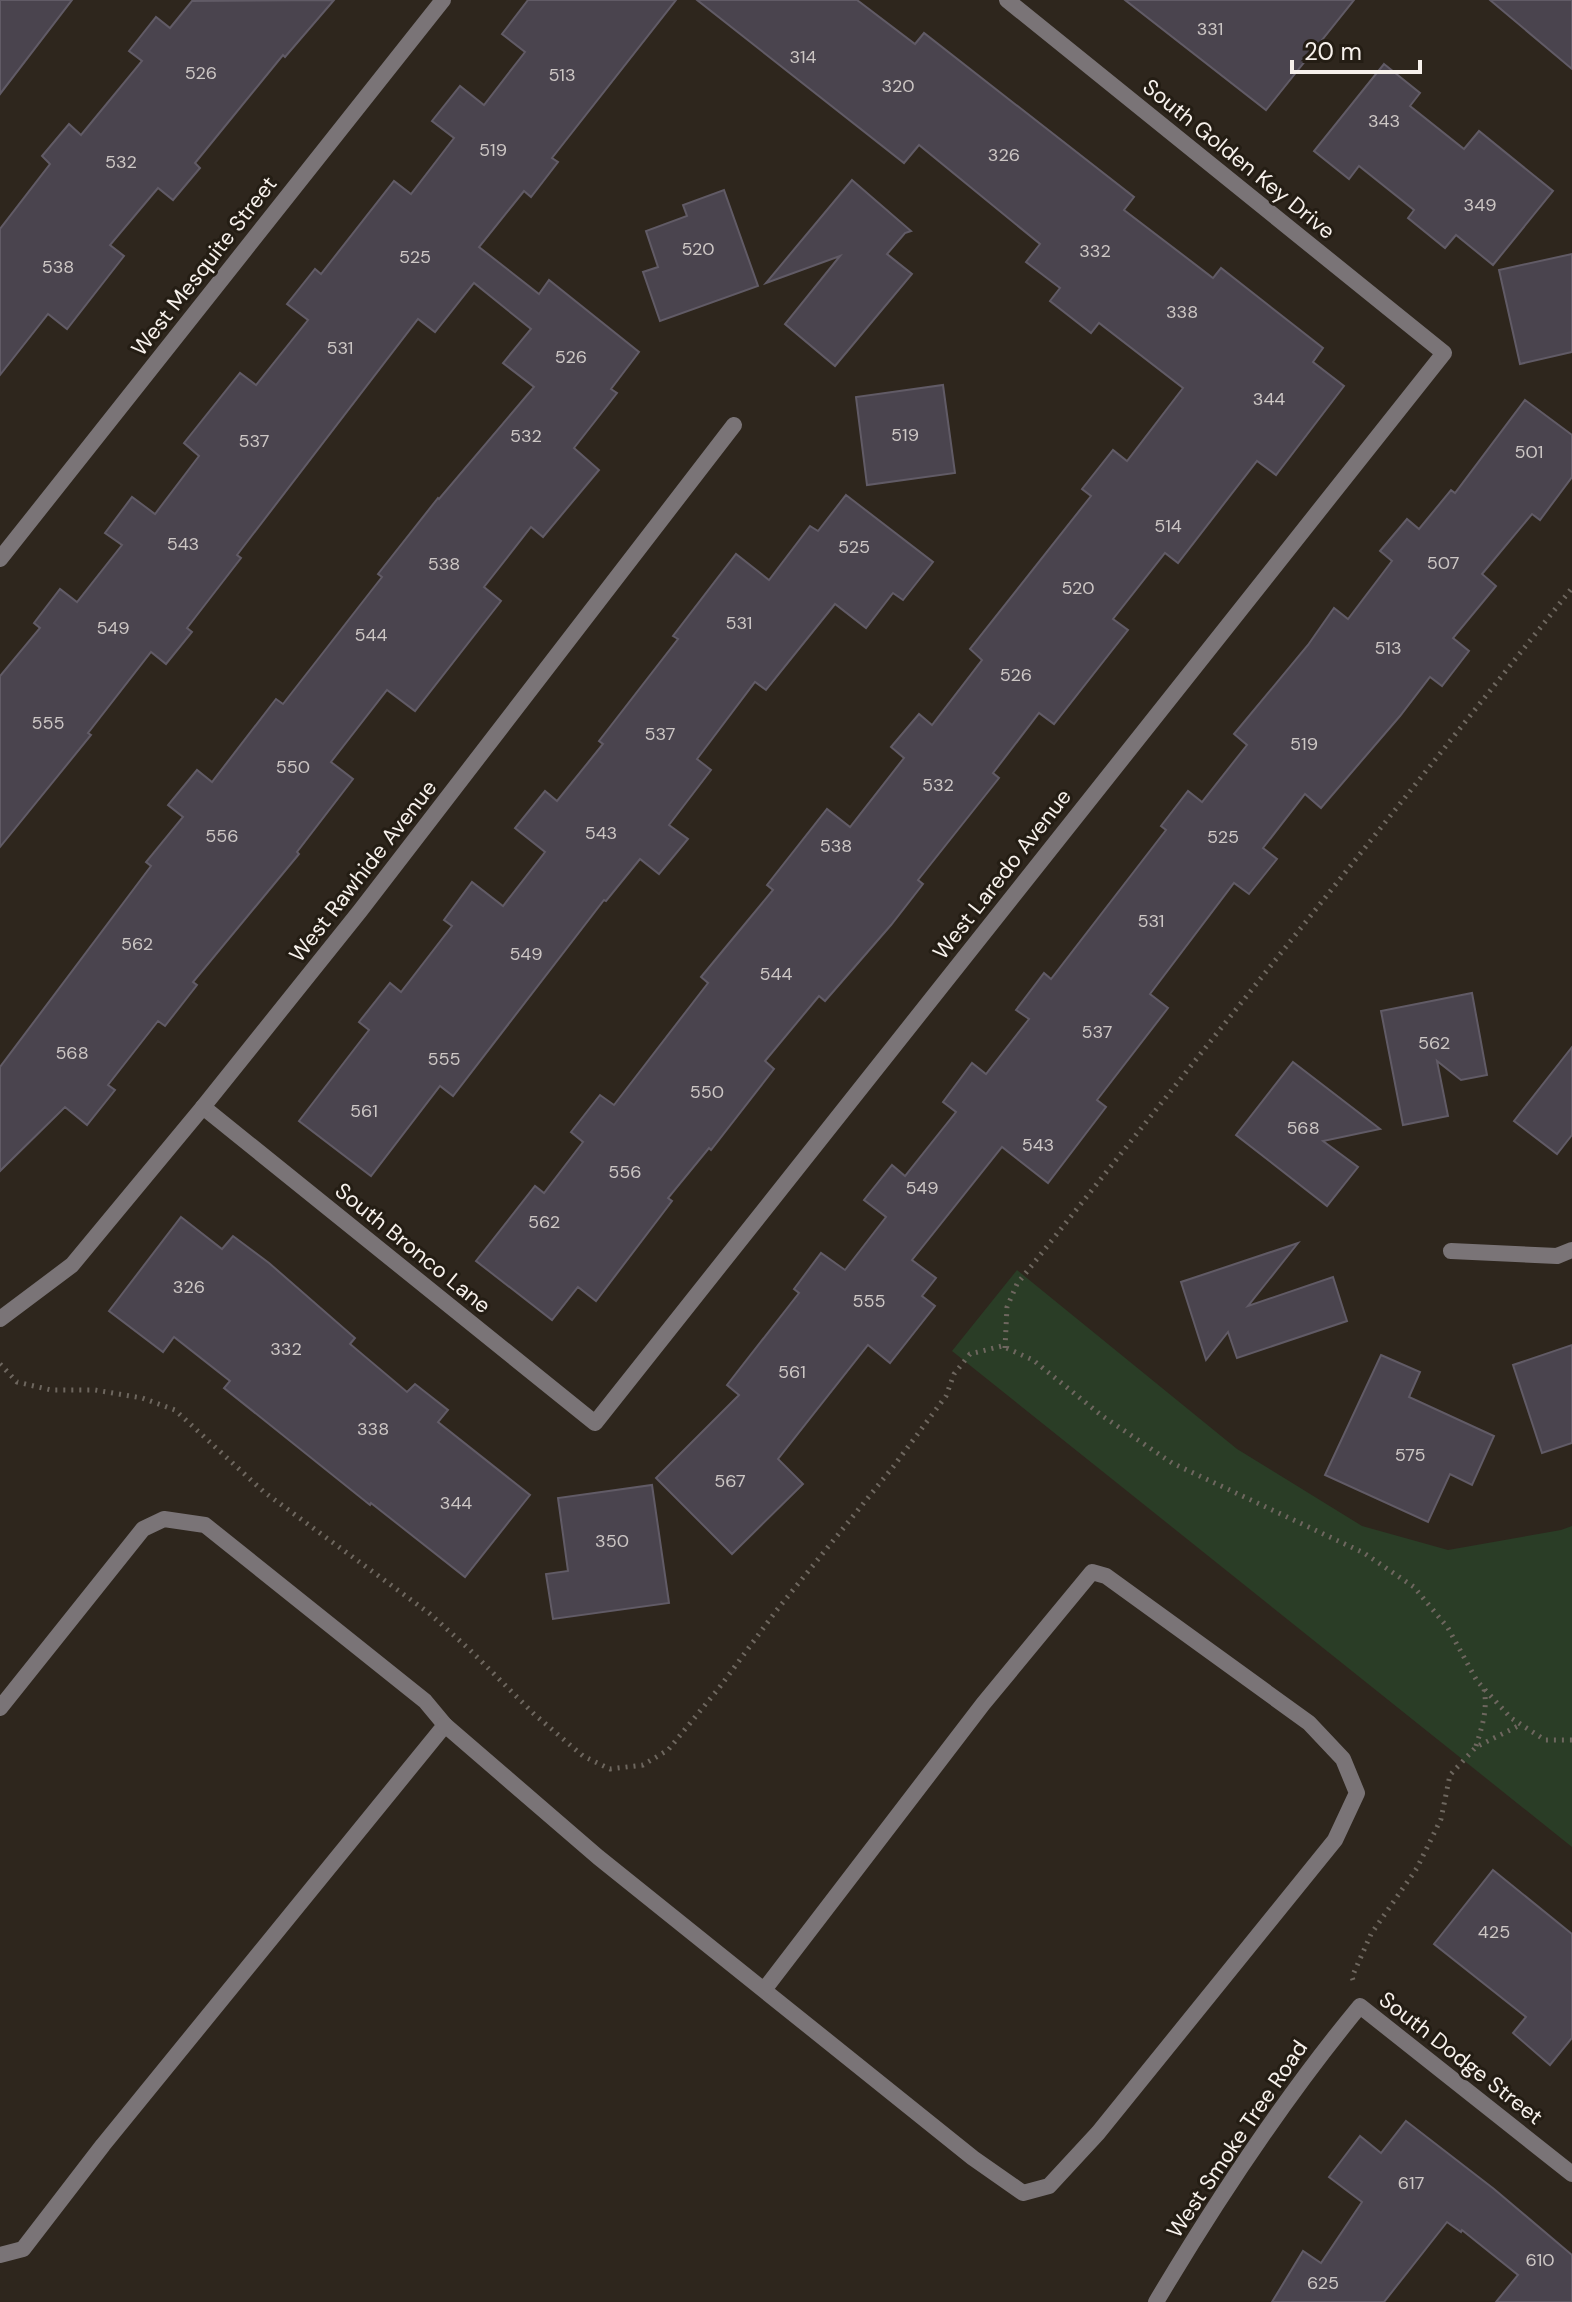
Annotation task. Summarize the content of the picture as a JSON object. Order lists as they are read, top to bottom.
{
  "streets": {
    "street": [
      "South Golden Key Drive",
      "West Mesquite Street",
      "West Rawhide Avenue",
      "West Laredo Avenue",
      "South Bronco Lane",
      "South Dodge Street",
      "West Smoke Tree Road"
    ]
  },
  "crossings": [
    ["South Golden Key Drive", "West Laredo Avenue"],
    ["West Rawhide Avenue", "South Bronco Lane"],
    ["West Laredo Avenue", "South Bronco Lane"],
    ["South Dodge Street", "West Smoke Tree Road"]
  ],
  "house_numbers": [
    "331",
    "314",
    "526",
    "513",
    "320",
    "343",
    "519",
    "326",
    "532",
    "349",
    "520",
    "332",
    "525",
    "538",
    "338",
    "531",
    "526",
    "344",
    "519",
    "532",
    "537",
    "501",
    "514",
    "543",
    "525",
    "507",
    "538",
    "520",
    "531",
    "549",
    "544",
    "513",
    "526",
    "555",
    "537",
    "519",
    "550",
    "532",
    "543",
    "556",
    "525",
    "538",
    "531",
    "562",
    "549",
    "544",
    "537",
    "562",
    "568",
    "555",
    "550",
    "561",
    "568",
    "543",
    "556",
    "549",
    "562",
    "326",
    "555",
    "332",
    "561",
    "338",
    "575",
    "567",
    "344",
    "350",
    "425",
    "617",
    "610",
    "625"
  ],
  "scale_bar": "20 m"
}
